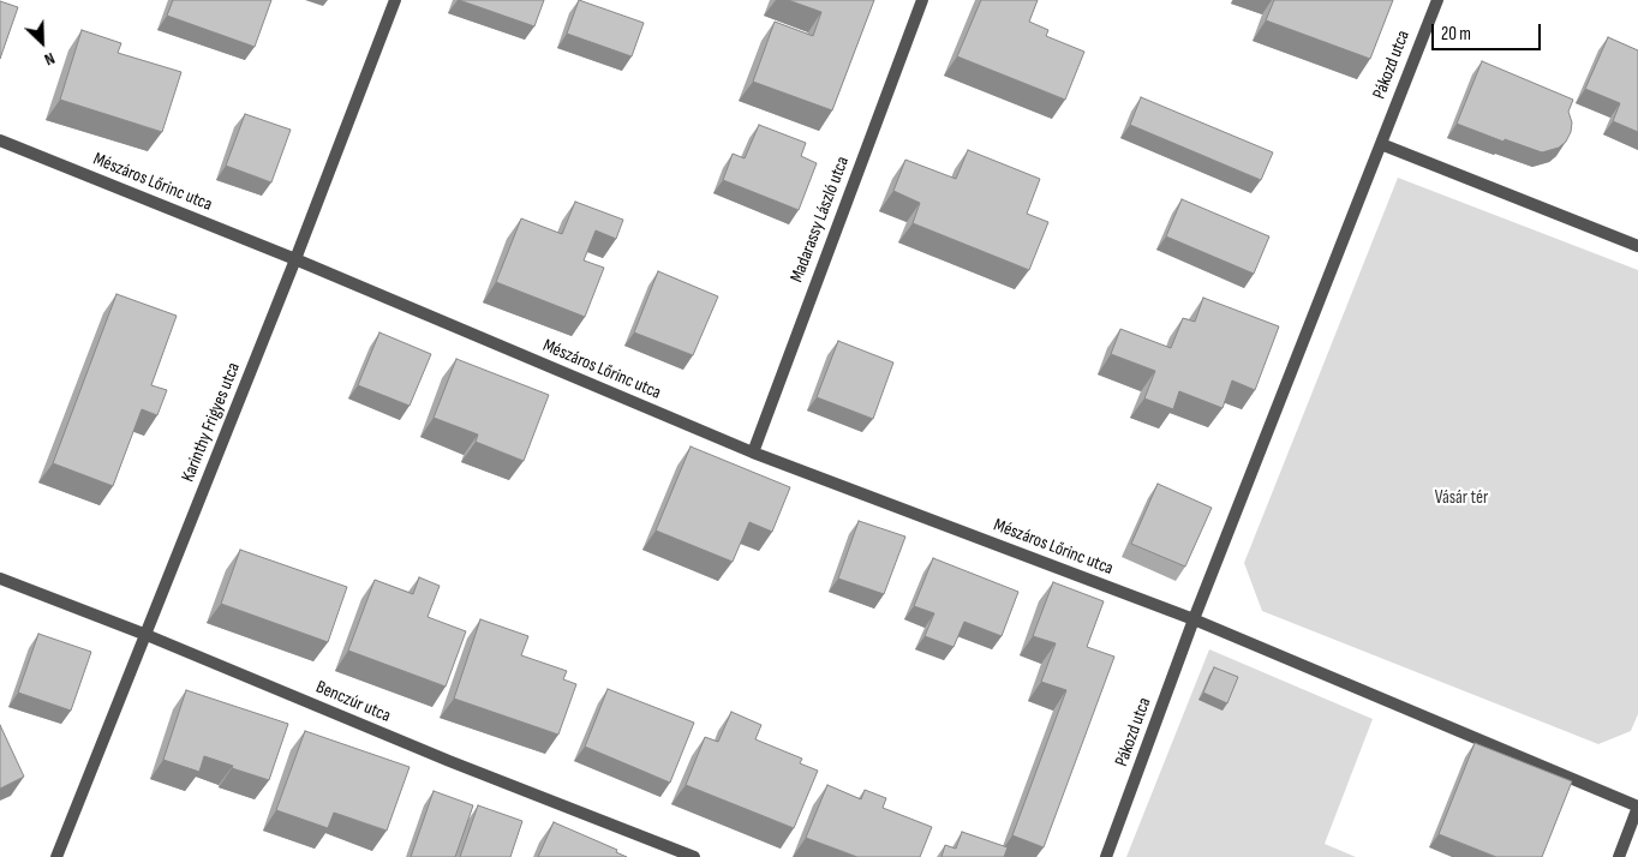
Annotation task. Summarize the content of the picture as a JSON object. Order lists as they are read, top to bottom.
{
  "streets": {
    "street": [
      "Pákozd utca",
      "Mészáros Lőrinc utca",
      "Madarassy László utca",
      "Karinthy Frigyes utca",
      "Benczúr utca"
    ]
  },
  "crossings": [
    ["Pákozd utca", "Mészáros Lőrinc utca"],
    ["Mészáros Lőrinc utca", "Madarassy László utca"],
    ["Mészáros Lőrinc utca", "Karinthy Frigyes utca"],
    ["Karinthy Frigyes utca", "Benczúr utca"]
  ],
  "parks": ["Vásár tér"],
  "scale_bar": "20 m",
  "north": "bottom right"
}
